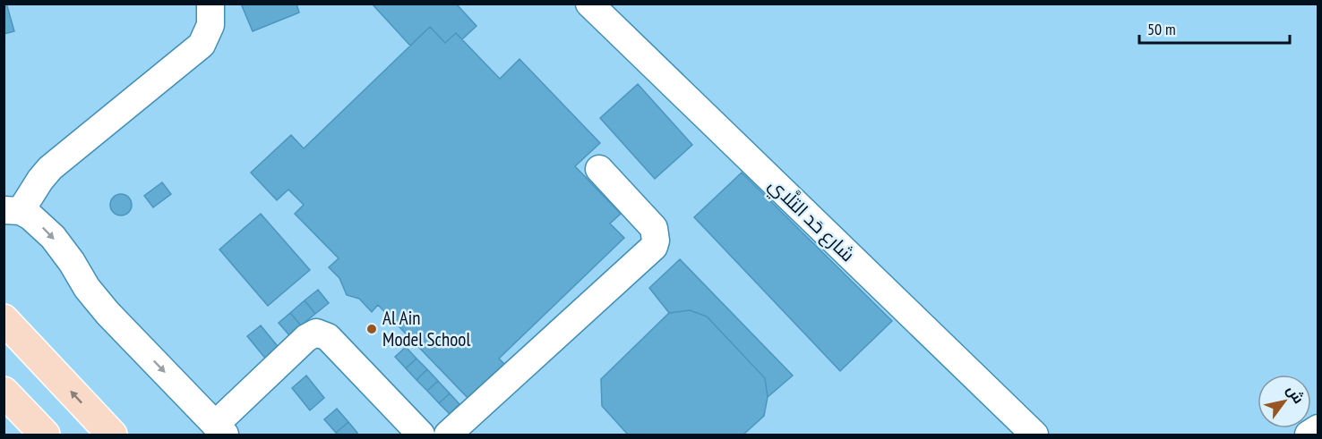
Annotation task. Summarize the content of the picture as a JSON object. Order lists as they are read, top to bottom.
{
  "streets": {
    "street": ["شارع حَد التلَّاي"]
  },
  "places": ["Al Ain Model School"],
  "scale_bar": "50 m",
  "north": "top right"
}
